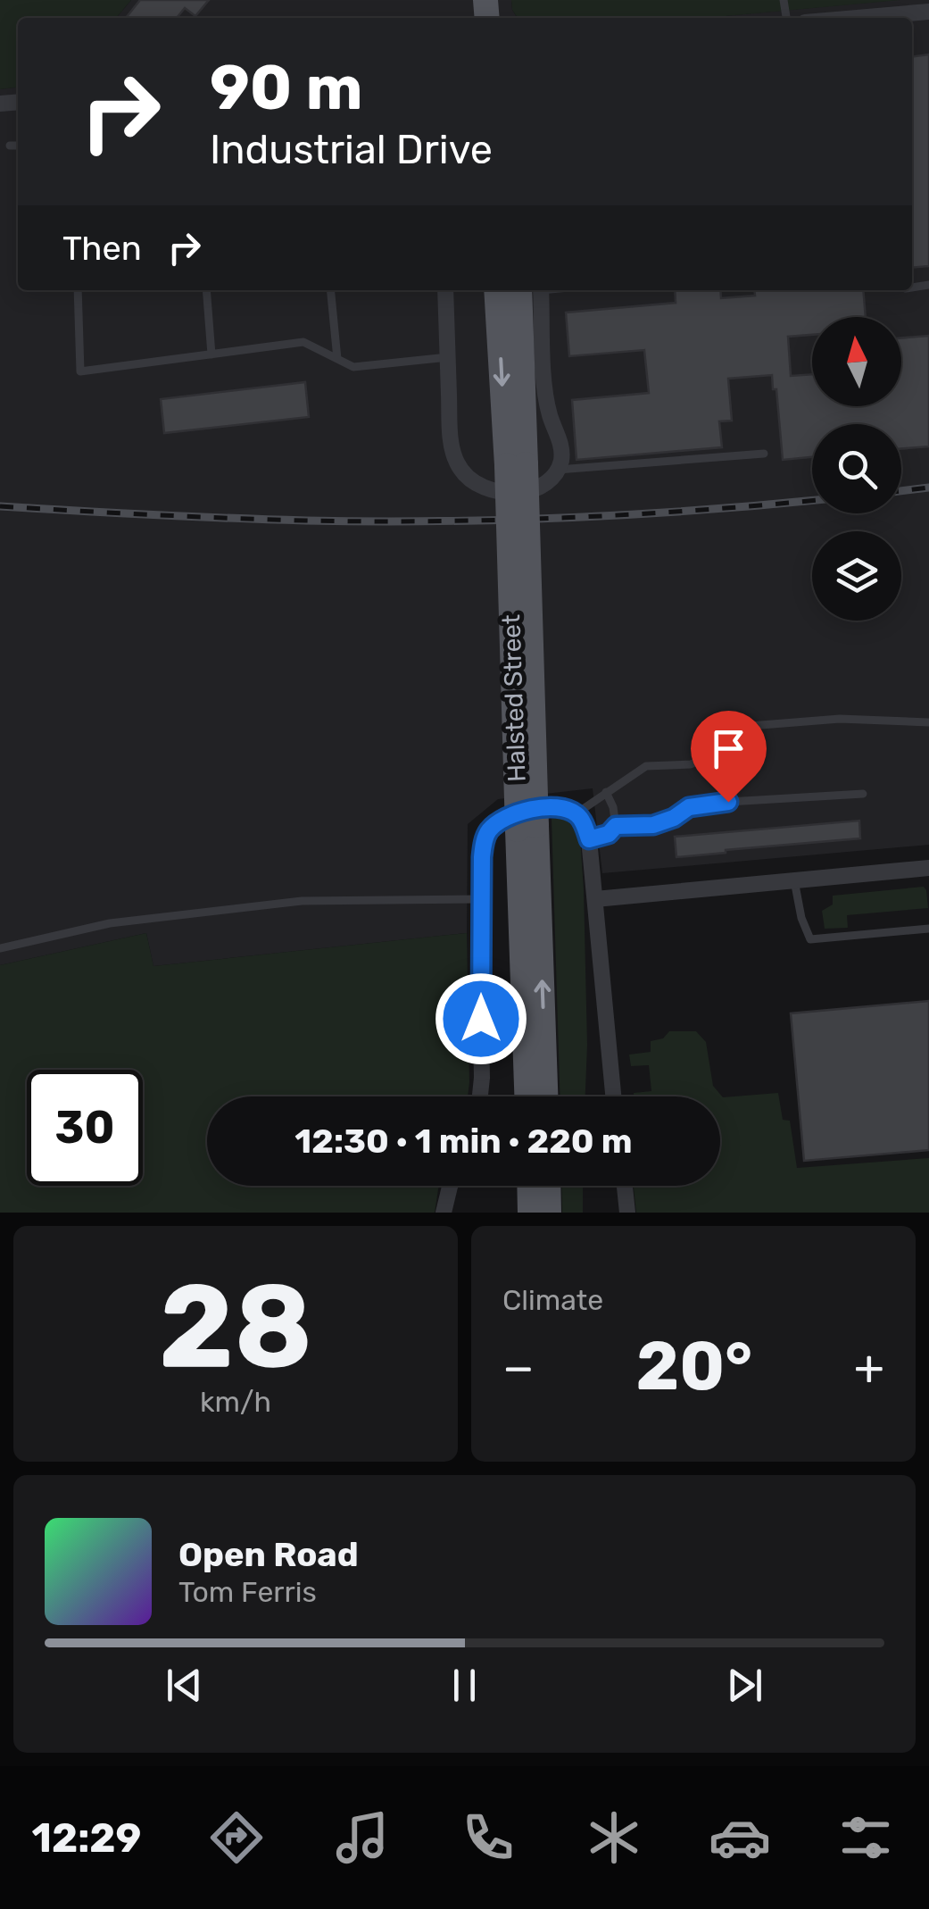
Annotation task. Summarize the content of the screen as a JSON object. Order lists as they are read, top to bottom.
{
  "streets": {
    "main road": ["Halsted Street"]
  },
  "north": "top",
  "page": {
    "turn": ["90 m", "Industrial Drive"],
    "then": "Then",
    "limit": "30",
    "trip": "12:30 · 1 min · 220 m",
    "tile": [
      ["28", "km/h"],
      "Climate"
    ],
    "heat": ["−", "20°", "+"],
    "song": ["Open Road", "Tom Ferris"],
    "tabs": "12:29"
  }
}
